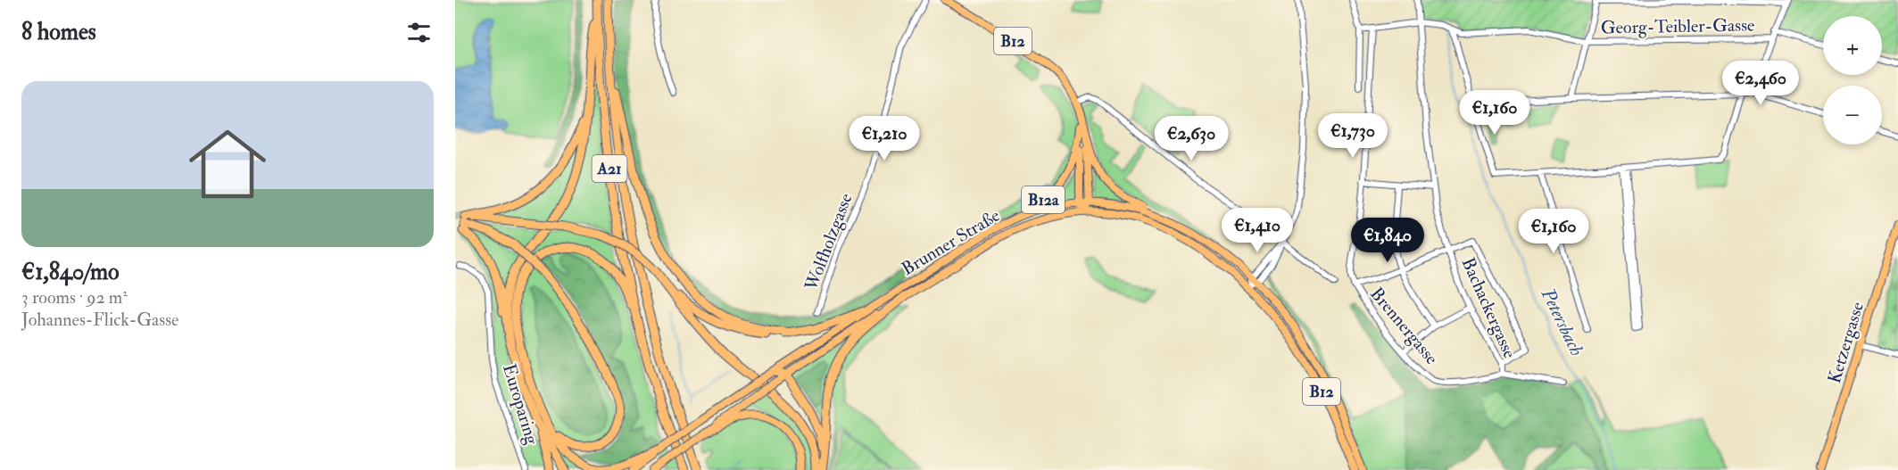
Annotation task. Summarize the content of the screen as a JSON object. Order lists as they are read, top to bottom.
{
  "streets": {
    "highway": ["A21"],
    "main road": [
      "B12",
      "B12a",
      "Brunner Straße",
      "Ketzergasse"
    ],
    "street": [
      "Georg-Teibler-Gasse",
      "Wolfholzgasse",
      "Bachackergasse",
      "Brennergasse",
      "Europaring"
    ]
  },
  "crossings": [
    ["Georg-Teibler-Gasse", "Bachackergasse"],
    ["B12a", "Brunner Straße"],
    ["Bachackergasse", "Brennergasse"]
  ],
  "water": ["Petersbach"],
  "page": {
    "heading": "8 homes",
    "map_buttons": ["+", "−"],
    "price": [
      "€2,460",
      "€1,160",
      "€1,730",
      "€1,210",
      "€2,630",
      "€1,410",
      "€1,160",
      "€1,840"
    ],
    "list": [
      {
        "name": "€1,840/mo",
        "note": "3 rooms · 92 m² · Johannes-Flick-Gasse"
      }
    ]
  }
}
